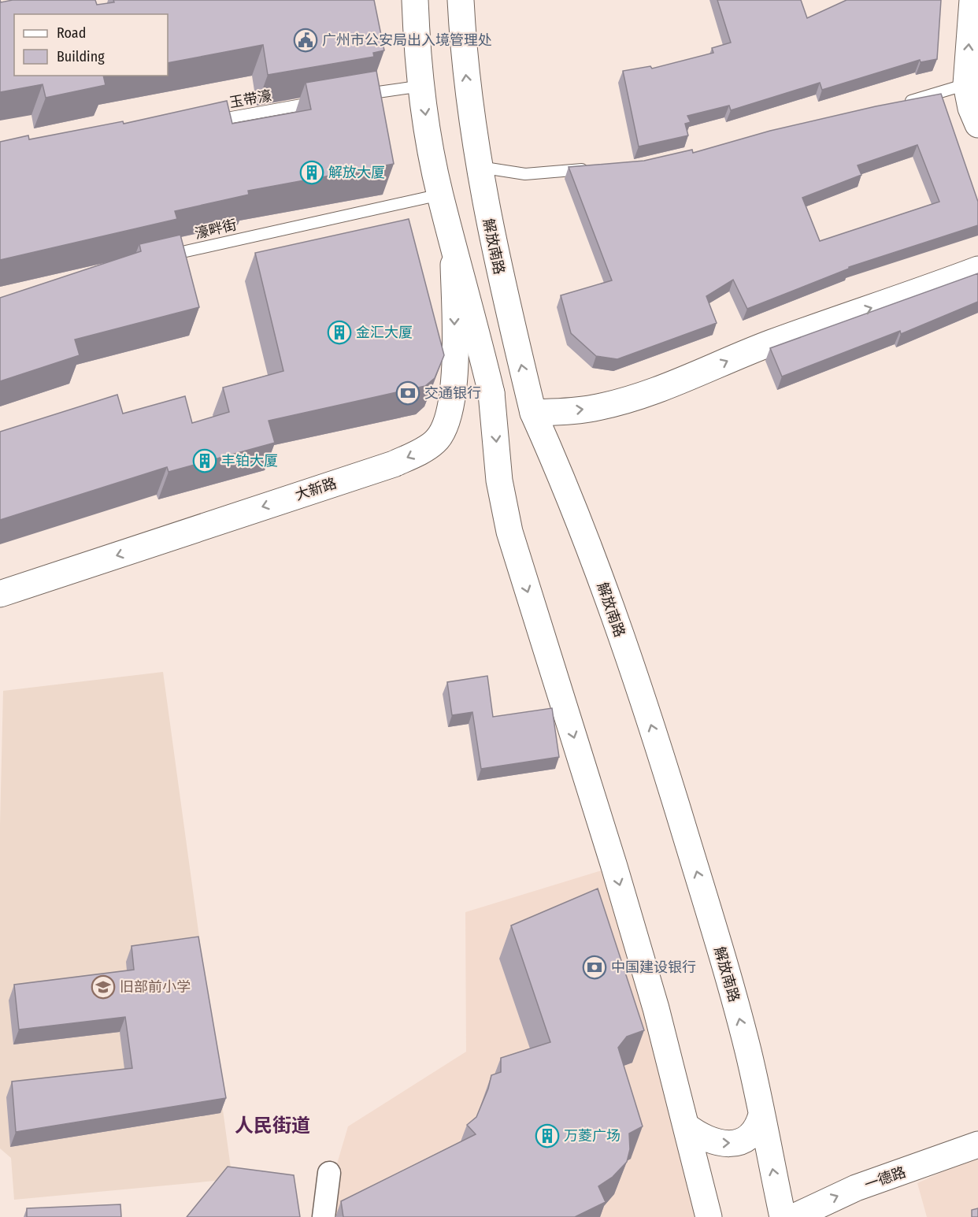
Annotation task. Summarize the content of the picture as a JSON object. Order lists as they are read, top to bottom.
{
  "streets": {
    "main road": ["解放南路", "大新路", "一德路"],
    "lane": ["玉带濠", "濠畔街"]
  },
  "one_way": ["大新路", "一德路"],
  "districts": ["人民街道"],
  "places": {
    "public building": ["广州市公安局出入境管理处"],
    "building": [
      "解放大厦",
      "金汇大厦",
      "丰铂大厦",
      "万菱广场"
    ],
    "bank": ["交通银行", "中国建设银行"],
    "school or university": ["旧部前小学"]
  },
  "legend": ["Road", "Building"]
}
